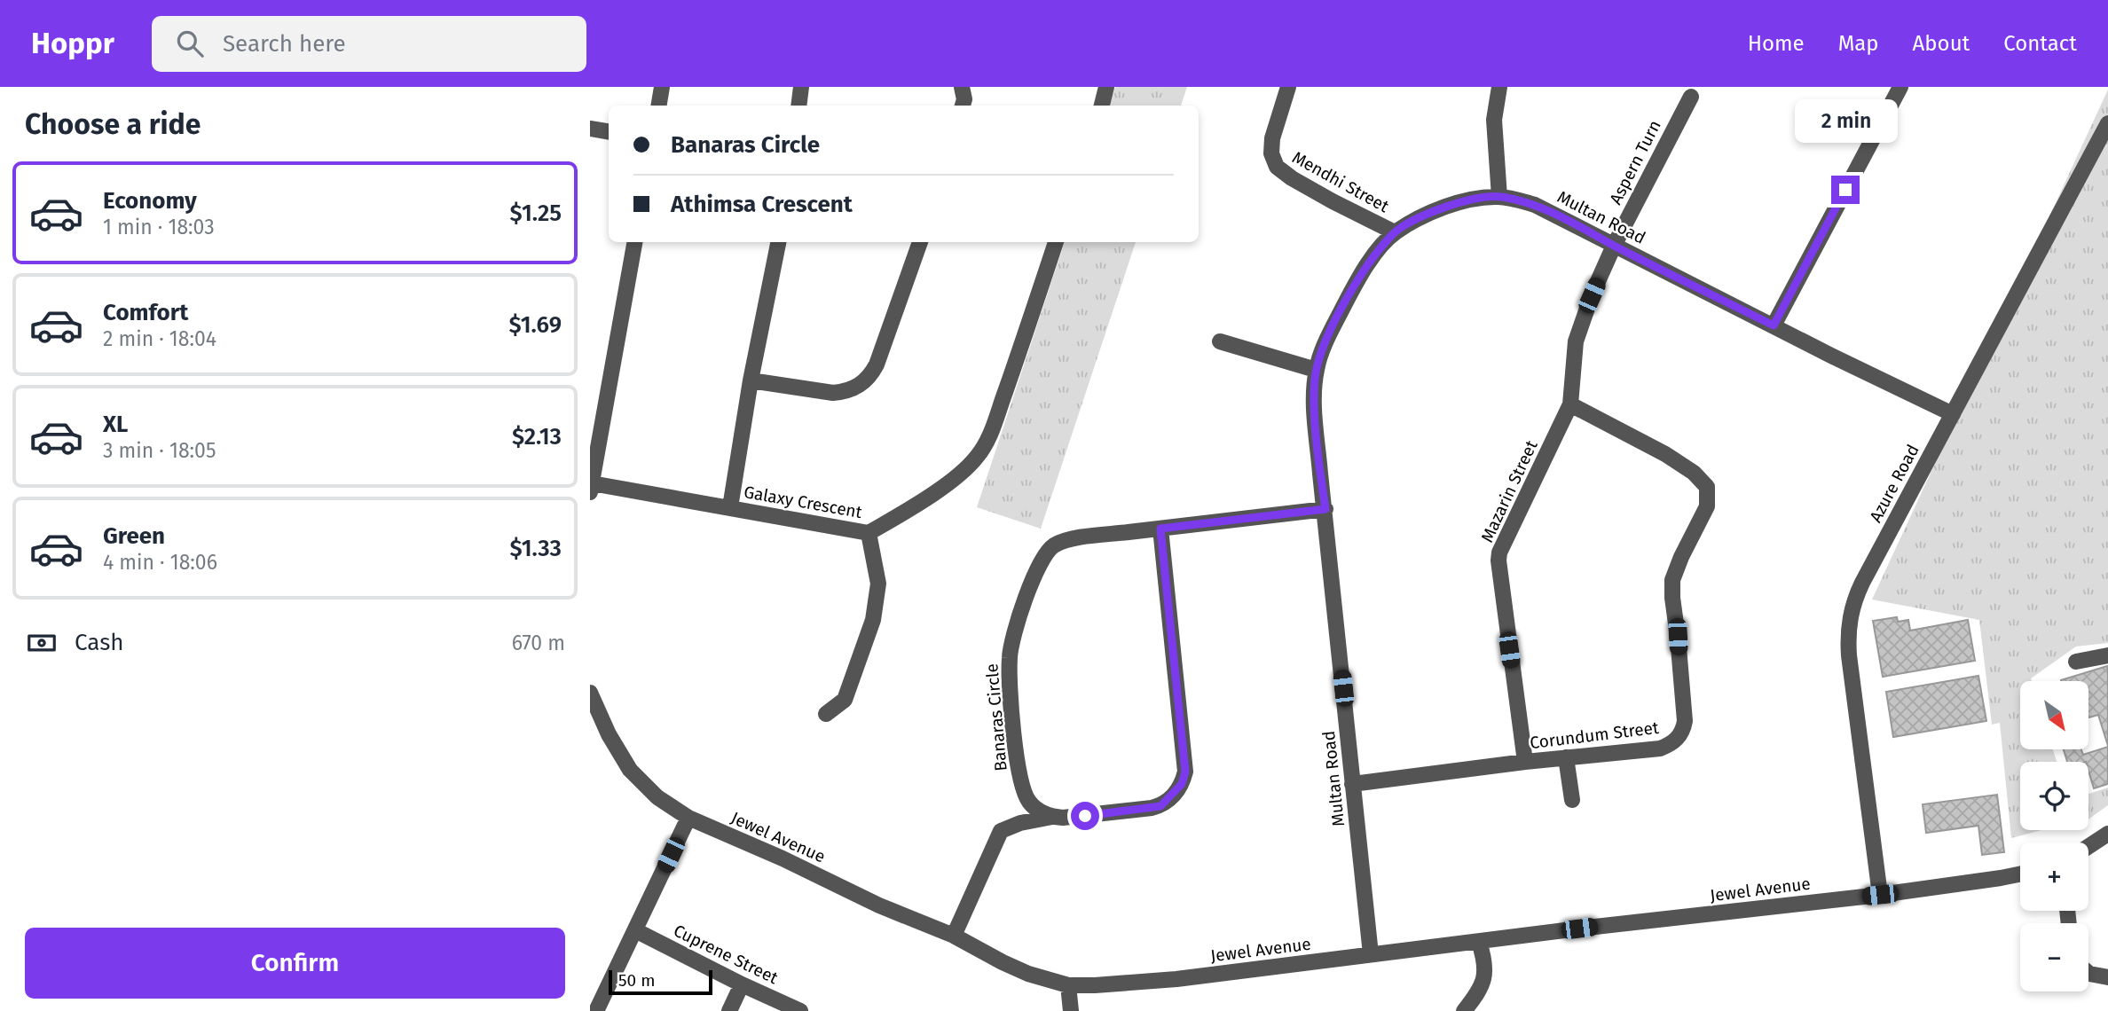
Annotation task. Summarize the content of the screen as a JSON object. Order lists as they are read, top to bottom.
{
  "streets": {
    "street": [
      "Aspern Turn",
      "Mendhi Street",
      "Multan Road",
      "Azure Road",
      "Mazarin Street",
      "Galaxy Crescent",
      "Banaras Circle",
      "Corundum Street",
      "Jewel Avenue",
      "Cuprene Street"
    ]
  },
  "crossings": [
    ["Aspern Turn", "Multan Road"],
    ["Aspern Turn", "Mazarin Street"],
    ["Mendhi Street", "Multan Road"],
    ["Multan Road", "Azure Road"],
    ["Multan Road", "Mazarin Street"],
    ["Multan Road", "Banaras Circle"],
    ["Multan Road", "Corundum Street"],
    ["Multan Road", "Jewel Avenue"],
    ["Azure Road", "Jewel Avenue"],
    ["Mazarin Street", "Corundum Street"]
  ],
  "scale_bar": "50 m",
  "north": "bottom right",
  "page": {
    "header": "Hoppr",
    "search": "Search here",
    "nav": [
      "Home",
      "Map",
      "About",
      "Contact"
    ],
    "heading": "Choose a ride",
    "bubble": "2 min",
    "banner": ["Banaras Circle", "Athimsa Crescent"],
    "list": [
      {
        "name": "Economy",
        "note": "1 min · 18:03",
        "value": "$1.25"
      },
      {
        "name": "Comfort",
        "note": "2 min · 18:04",
        "value": "$1.69"
      },
      {
        "name": "XL",
        "note": "3 min · 18:05",
        "value": "$2.13"
      },
      {
        "name": "Green",
        "note": "4 min · 18:06",
        "value": "$1.33"
      }
    ],
    "pay": ["Cash", "670 m"],
    "map_buttons": ["+", "−"],
    "buttons": "Confirm",
    "scale": "50 m"
  }
}
